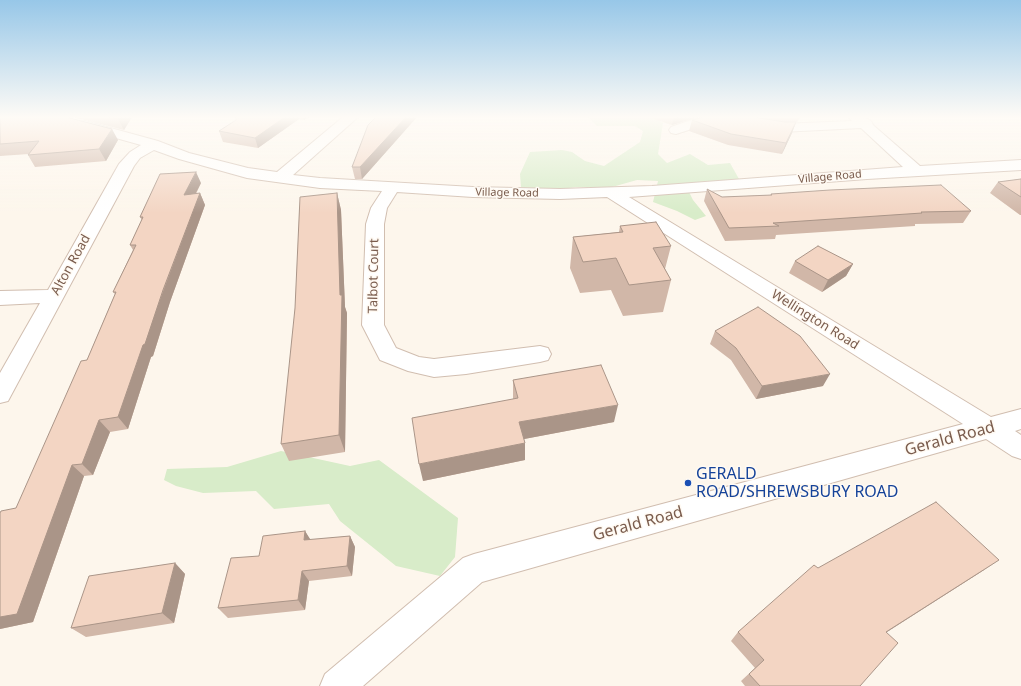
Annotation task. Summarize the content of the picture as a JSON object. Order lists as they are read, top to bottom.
{
  "streets": {
    "street": [
      "Village Road",
      "Alton Road",
      "Talbot Court",
      "Wellington Road",
      "Gerald Road"
    ]
  },
  "crossings": [
    ["Village Road", "Talbot Court"],
    ["Village Road", "Wellington Road"],
    ["Wellington Road", "Gerald Road"]
  ],
  "places": ["GERALD ROAD/SHREWSBURY ROAD"]
}
